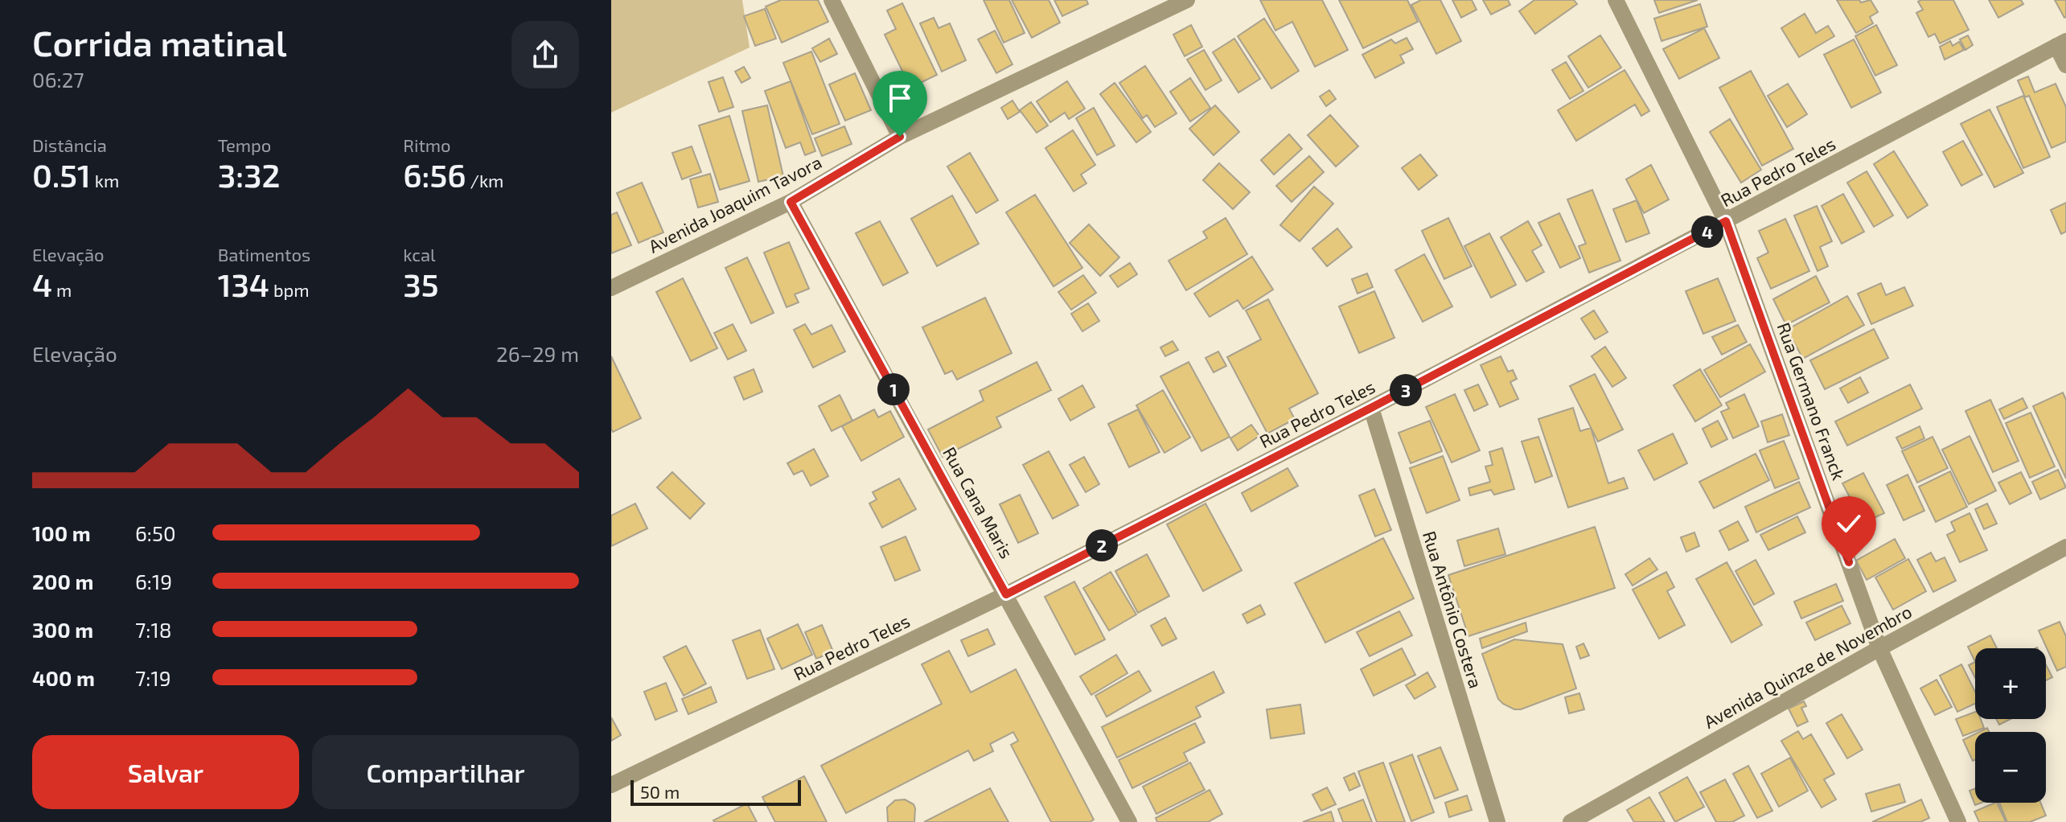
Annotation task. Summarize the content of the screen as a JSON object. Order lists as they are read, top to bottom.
{
  "streets": {
    "street": [
      "Rua Pedro Teles",
      "Avenida Joaquim Tavora",
      "Rua Germano Franck",
      "Rua Cana Maris",
      "Rua Antônio Costera",
      "Avenida Quinze de Novembro"
    ]
  },
  "crossings": [
    ["Rua Pedro Teles", "Rua Germano Franck"],
    ["Rua Pedro Teles", "Rua Cana Maris"],
    ["Rua Pedro Teles", "Rua Antônio Costera"],
    ["Avenida Joaquim Tavora", "Rua Cana Maris"],
    ["Rua Germano Franck", "Avenida Quinze de Novembro"]
  ],
  "scale_bar": "50 m",
  "page": {
    "heading": ["Corrida matinal", "06:27"],
    "stats": [
      ["Distância", "0.51 km"],
      ["Tempo", "3:32"],
      ["Ritmo", "6:56 /km"],
      ["Elevação", "4 m"],
      ["Batimentos", "134 bpm"],
      ["kcal", "35"]
    ],
    "pins": [
      "4",
      "1",
      "3",
      "2"
    ],
    "chart": ["Elevação", "26–29 m"],
    "list": [
      {
        "name": "100 m",
        "note": "6:50"
      },
      {
        "name": "200 m",
        "note": "6:19"
      },
      {
        "name": "300 m",
        "note": "7:18"
      },
      {
        "name": "400 m",
        "note": "7:19"
      }
    ],
    "map_buttons": ["+", "−"],
    "buttons": ["Salvar", "Compartilhar"],
    "scale": "50 m"
  }
}
